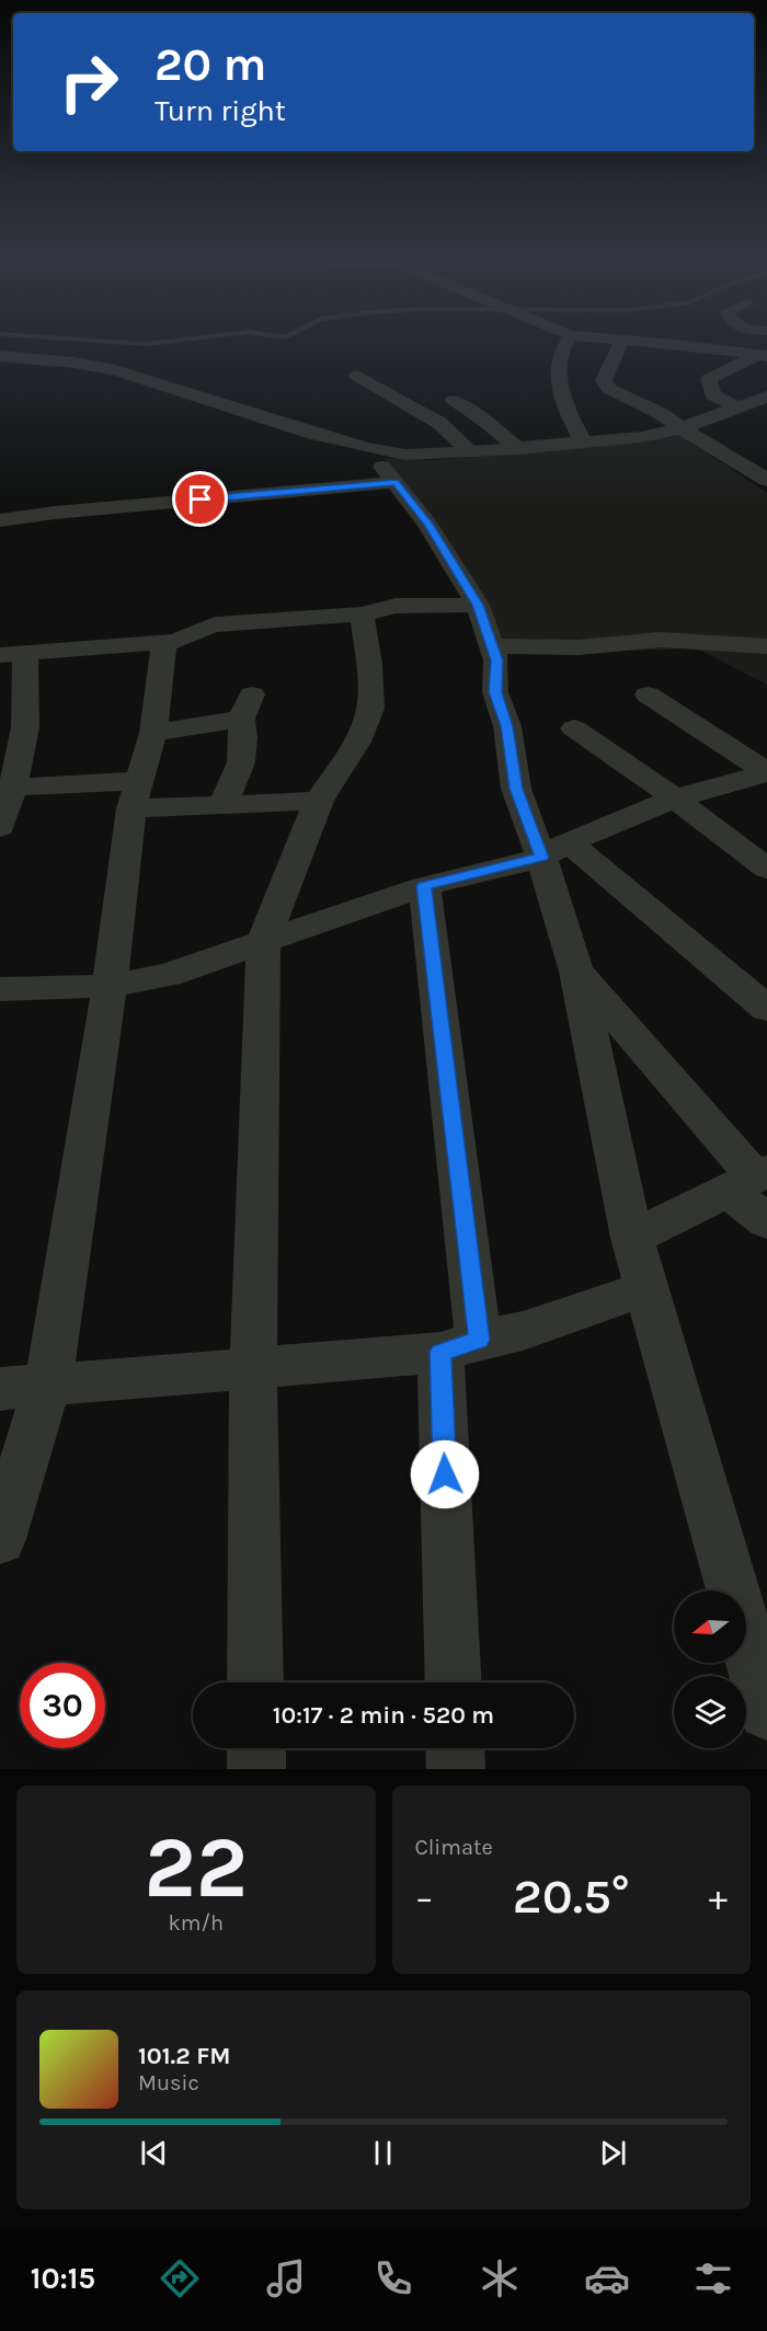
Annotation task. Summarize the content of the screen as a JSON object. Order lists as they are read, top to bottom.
{
  "north": "left",
  "page": {
    "turn": ["20 m", "Turn right"],
    "limit": "30",
    "trip": "10:17 · 2 min · 520 m",
    "tile": [
      ["22", "km/h"],
      "Climate"
    ],
    "heat": ["−", "20.5°", "+"],
    "song": ["101.2 FM", "Music"],
    "tabs": "10:15"
  }
}
